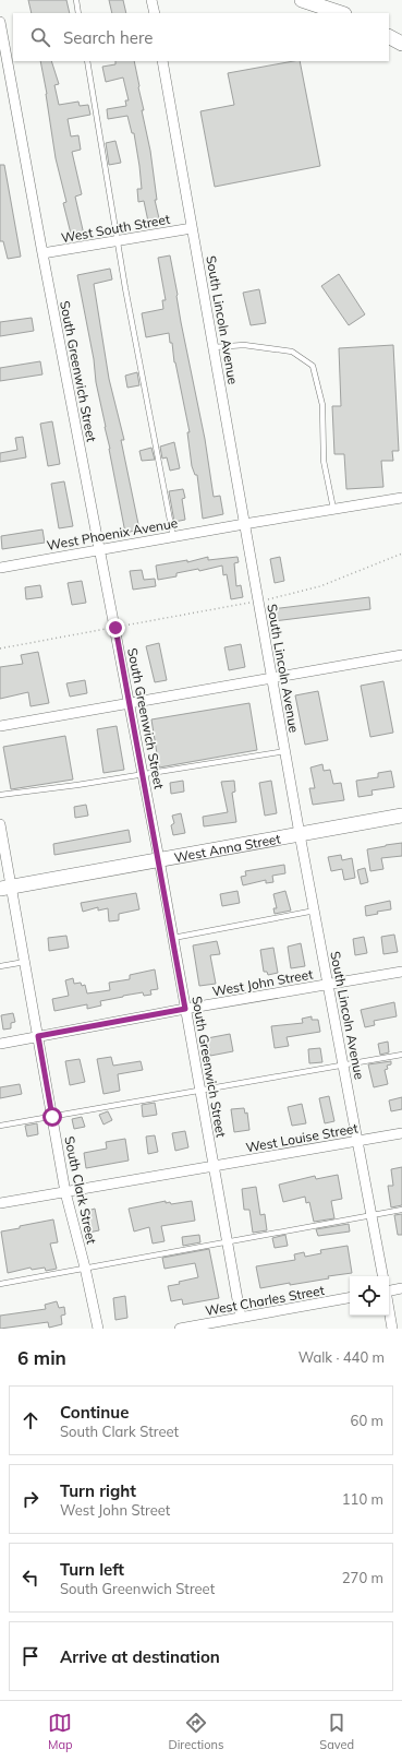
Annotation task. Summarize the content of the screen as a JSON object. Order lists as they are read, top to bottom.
{
  "streets": {
    "main road": ["West Anna Street"],
    "street": [
      "West South Street",
      "South Lincoln Avenue",
      "South Greenwich Street",
      "West Phoenix Avenue",
      "West John Street",
      "West Louise Street",
      "South Clark Street",
      "West Charles Street"
    ]
  },
  "crossings": [
    ["West South Street", "South Lincoln Avenue"],
    ["West South Street", "South Greenwich Street"],
    ["South Lincoln Avenue", "West Phoenix Avenue"],
    ["South Lincoln Avenue", "West Anna Street"],
    ["South Lincoln Avenue", "West John Street"],
    ["South Lincoln Avenue", "West Louise Street"],
    ["South Greenwich Street", "West Phoenix Avenue"],
    ["South Greenwich Street", "West Anna Street"],
    ["South Greenwich Street", "West John Street"],
    ["South Greenwich Street", "West Louise Street"],
    ["South Greenwich Street", "West Charles Street"],
    ["West Anna Street", "South Clark Street"],
    ["West John Street", "South Clark Street"],
    ["West Louise Street", "South Clark Street"]
  ],
  "page": {
    "search": "Search here",
    "heading": ["6 min", "Walk · 440 m"],
    "list": [
      ["Continue", "South Clark Street", "60 m"],
      ["Turn right", "West John Street", "110 m"],
      ["Turn left", "South Greenwich Street", "270 m"],
      "Arrive at destination"
    ],
    "nav": ["Map", "Directions", "Saved"]
  }
}
